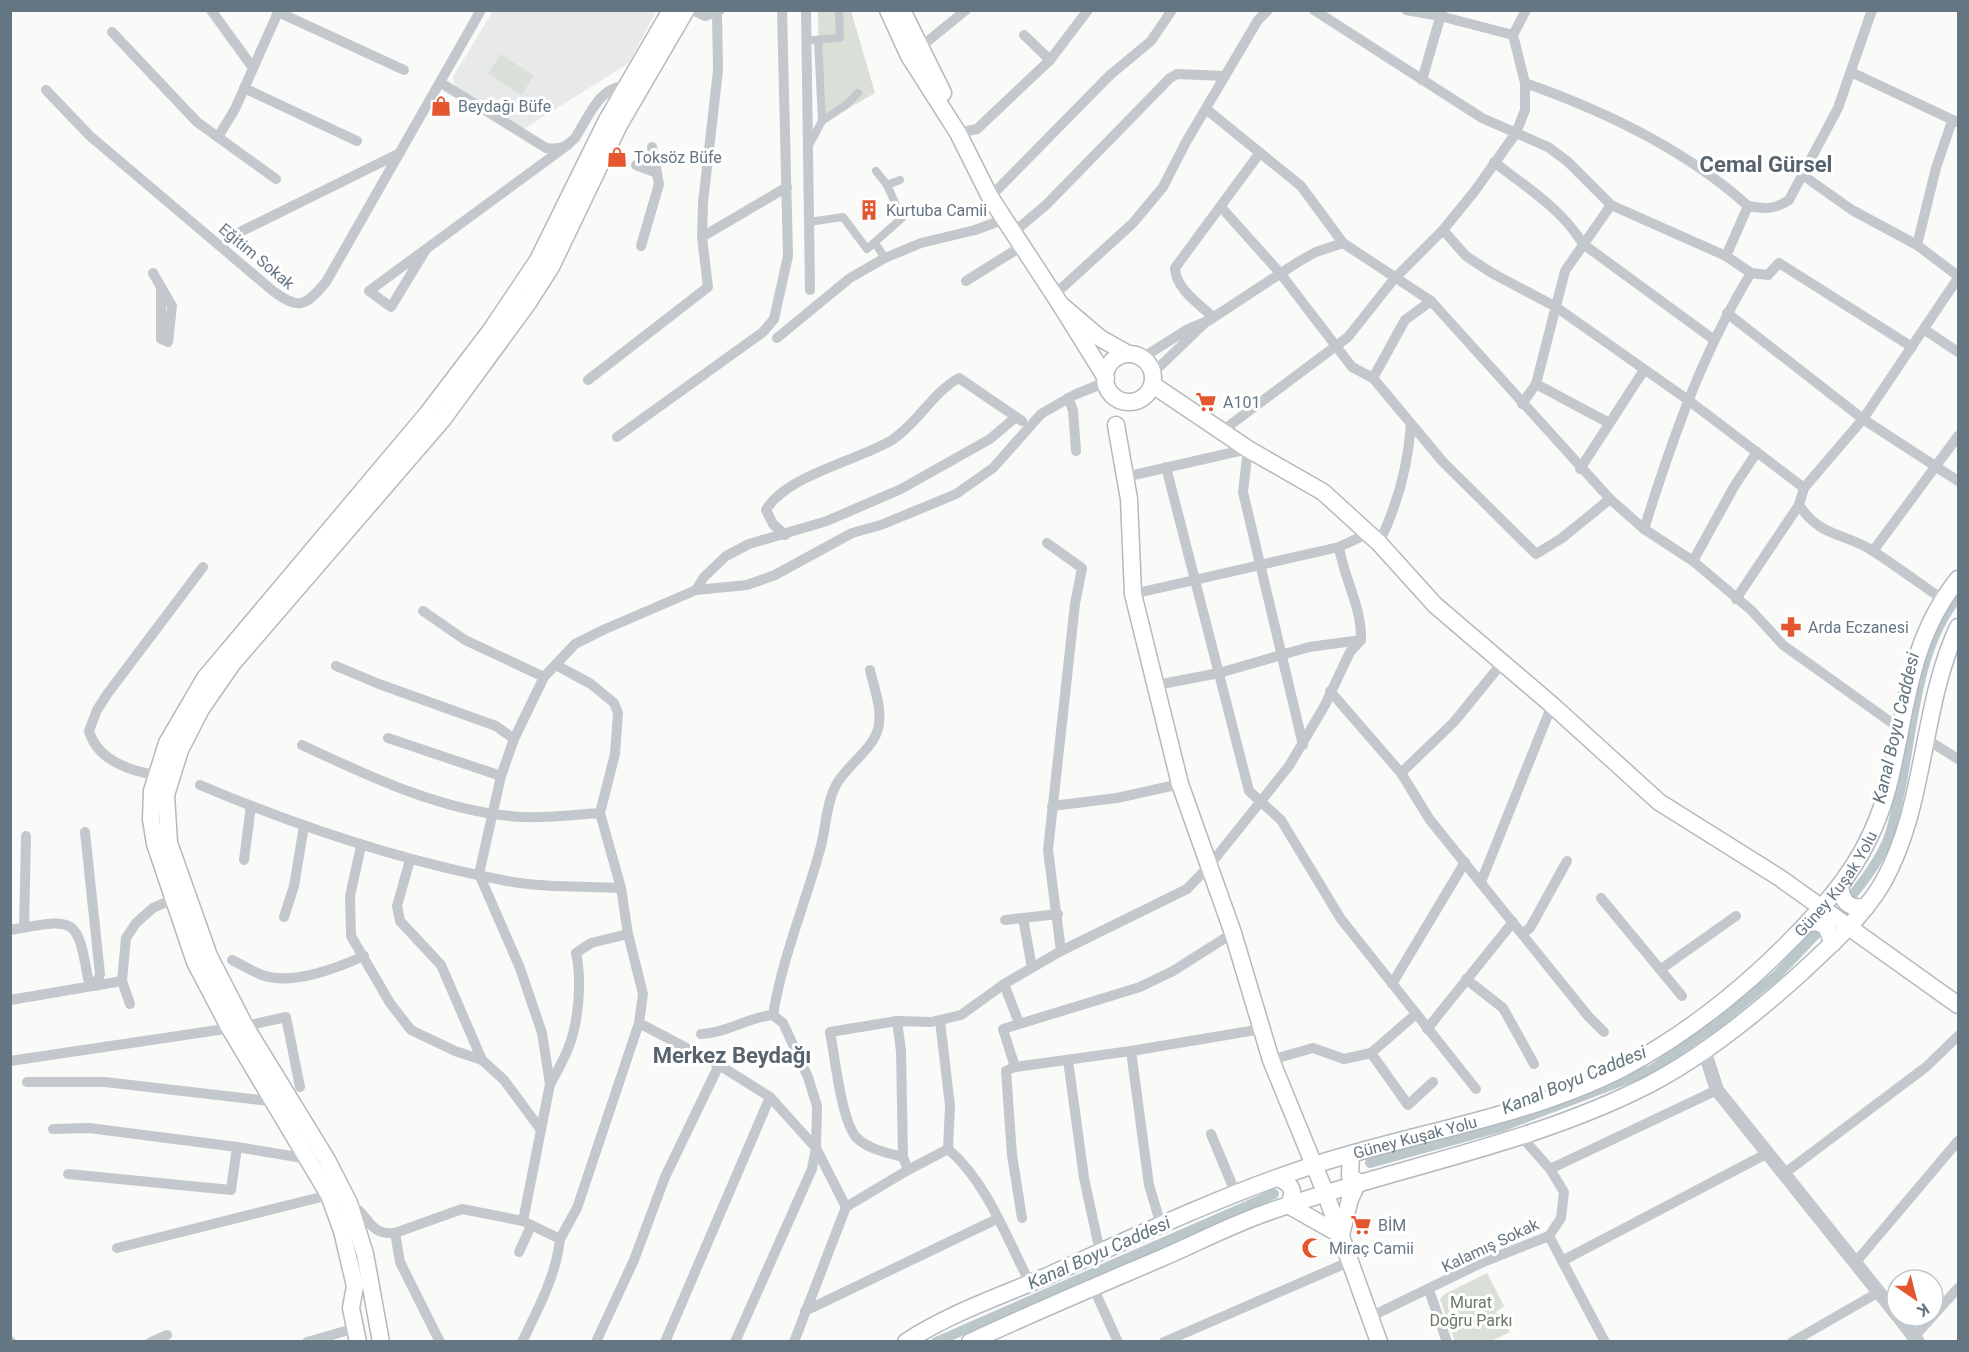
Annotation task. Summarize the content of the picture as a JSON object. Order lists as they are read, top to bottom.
{
  "streets": {
    "main road": ["Güney Kuşak Yolu"],
    "street": ["Eğitim Sokak", "Kalamış Sokak"]
  },
  "crossings": [
    ["Güney Kuşak Yolu", "Kalamış Sokak"]
  ],
  "districts": ["Cemal Gürsel", "Merkez Beydağı"],
  "water": ["Kanal Boyu Caddesi"],
  "parks": ["Murat Doğru Parkı"],
  "places": {
    "shop": ["Beydağı Büfe", "Toksöz Büfe"],
    "building": ["Kurtuba Camii"],
    "supermarket": ["A101", "BİM"],
    "pharmacy": ["Arda Eczanesi"],
    "mosque": ["Miraç Camii"]
  },
  "north": "bottom right"
}
